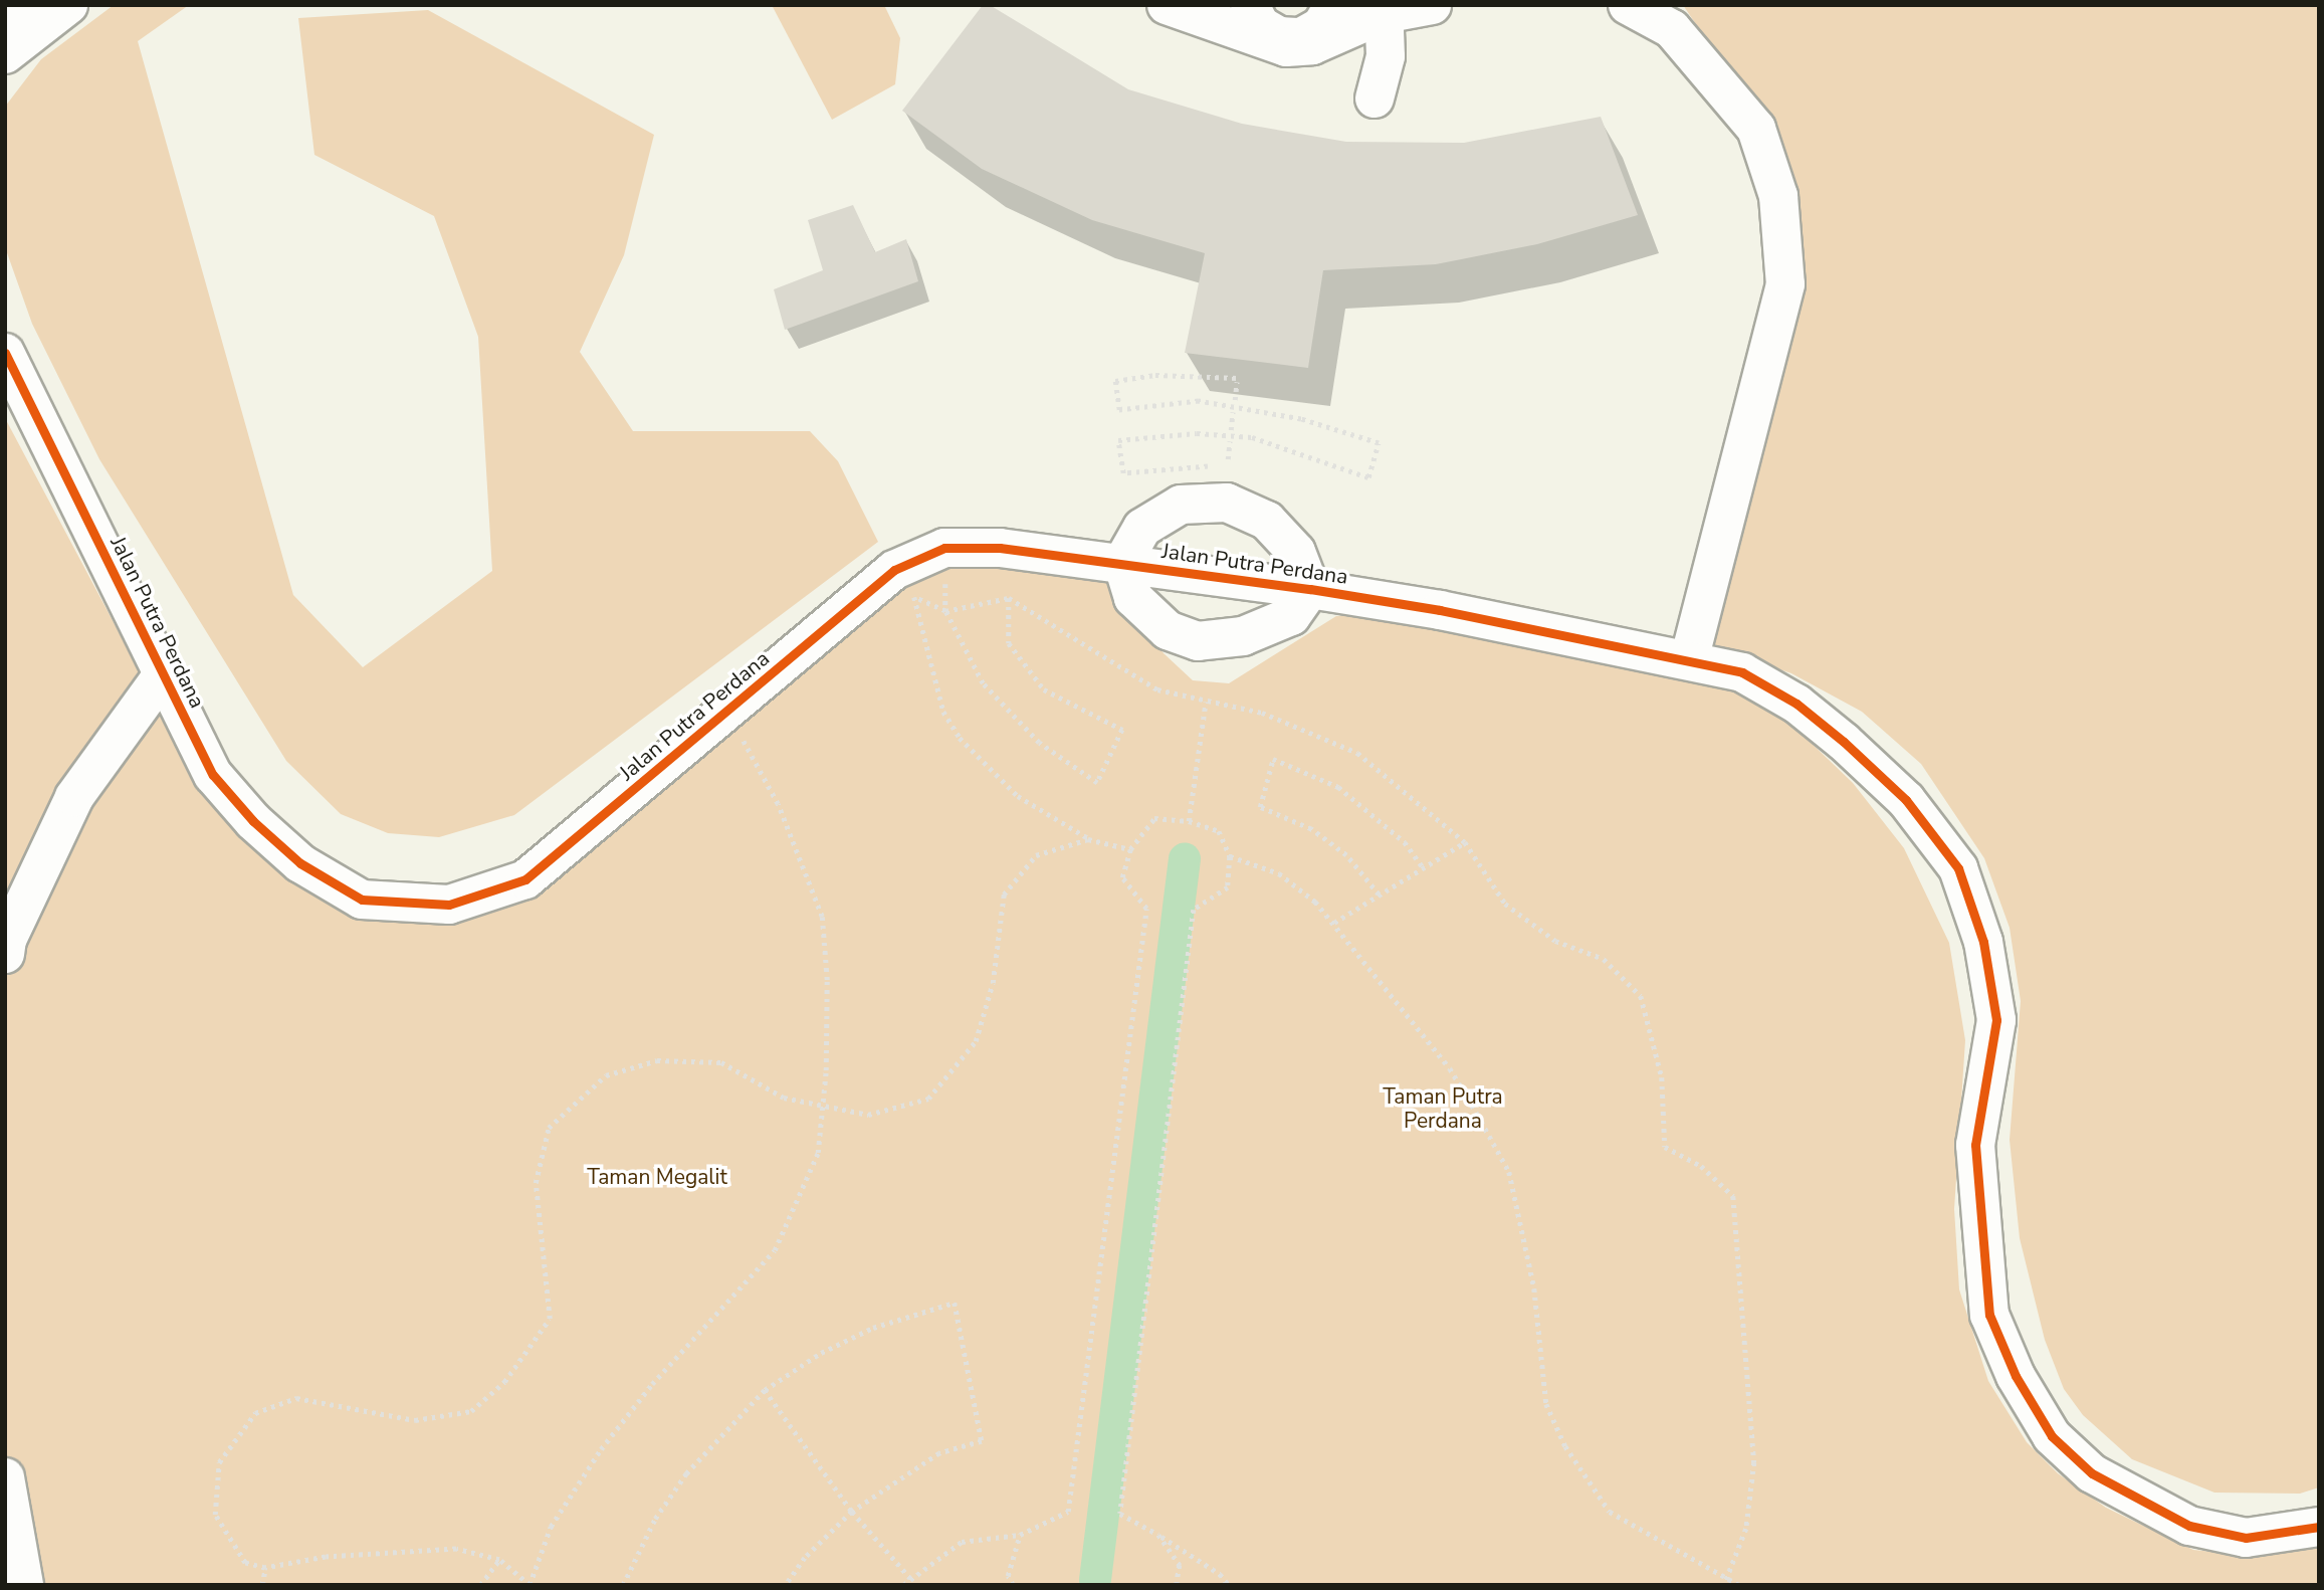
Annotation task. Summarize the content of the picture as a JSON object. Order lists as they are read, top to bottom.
{
  "streets": {
    "street": ["Jalan Putra Perdana"]
  },
  "parks": ["Taman Putra Perdana", "Taman Megalit"]
}
